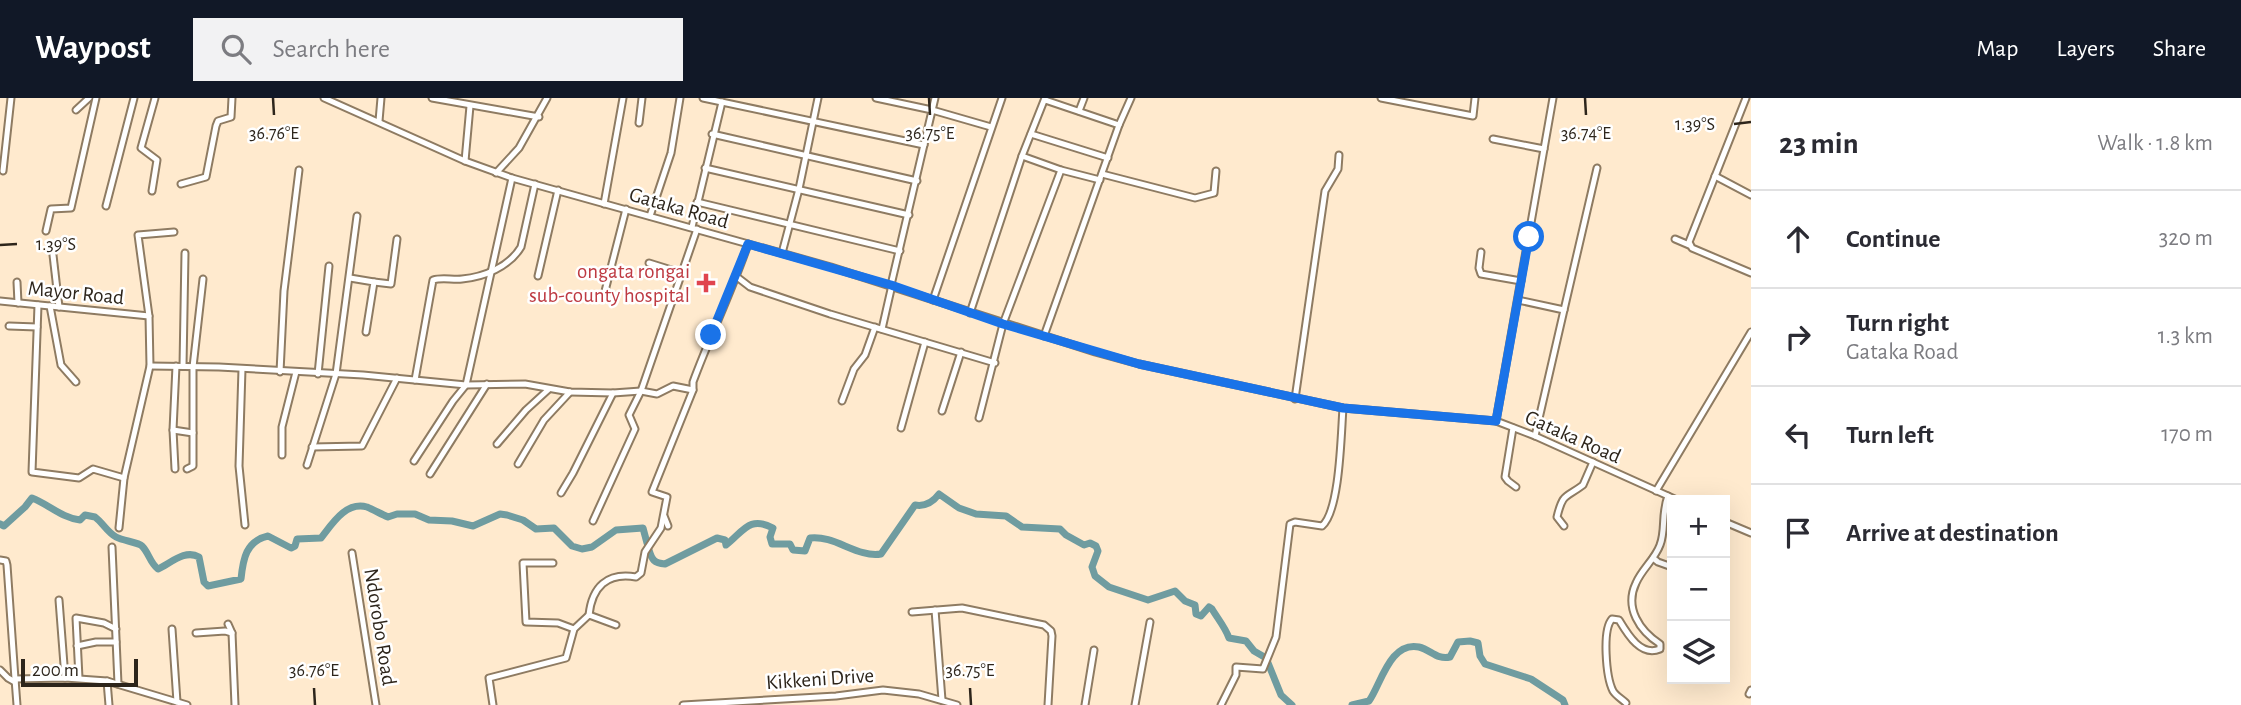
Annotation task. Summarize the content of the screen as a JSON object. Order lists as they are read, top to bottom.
{
  "streets": {
    "street": [
      "Gataka Road",
      "Mayor Road",
      "Ndorobo Road",
      "Kikkeni Drive"
    ]
  },
  "places": {
    "health": ["ongata rongai sub-county hospital"]
  },
  "scale_bar": "200 m",
  "page": {
    "header": "Waypost",
    "search": "Search here",
    "nav": ["Map", "Layers", "Share"],
    "heading": ["23 min", "Walk · 1.8 km"],
    "list": [
      ["Continue", "320 m"],
      ["Turn right", "Gataka Road", "1.3 km"],
      ["Turn left", "170 m"],
      "Arrive at destination"
    ],
    "map_buttons": ["+", "−"],
    "scale": "200 m"
  },
  "coordinates": [
    "1.39°S",
    "36.76°E",
    "36.75°E",
    "36.74°E"
  ]
}
